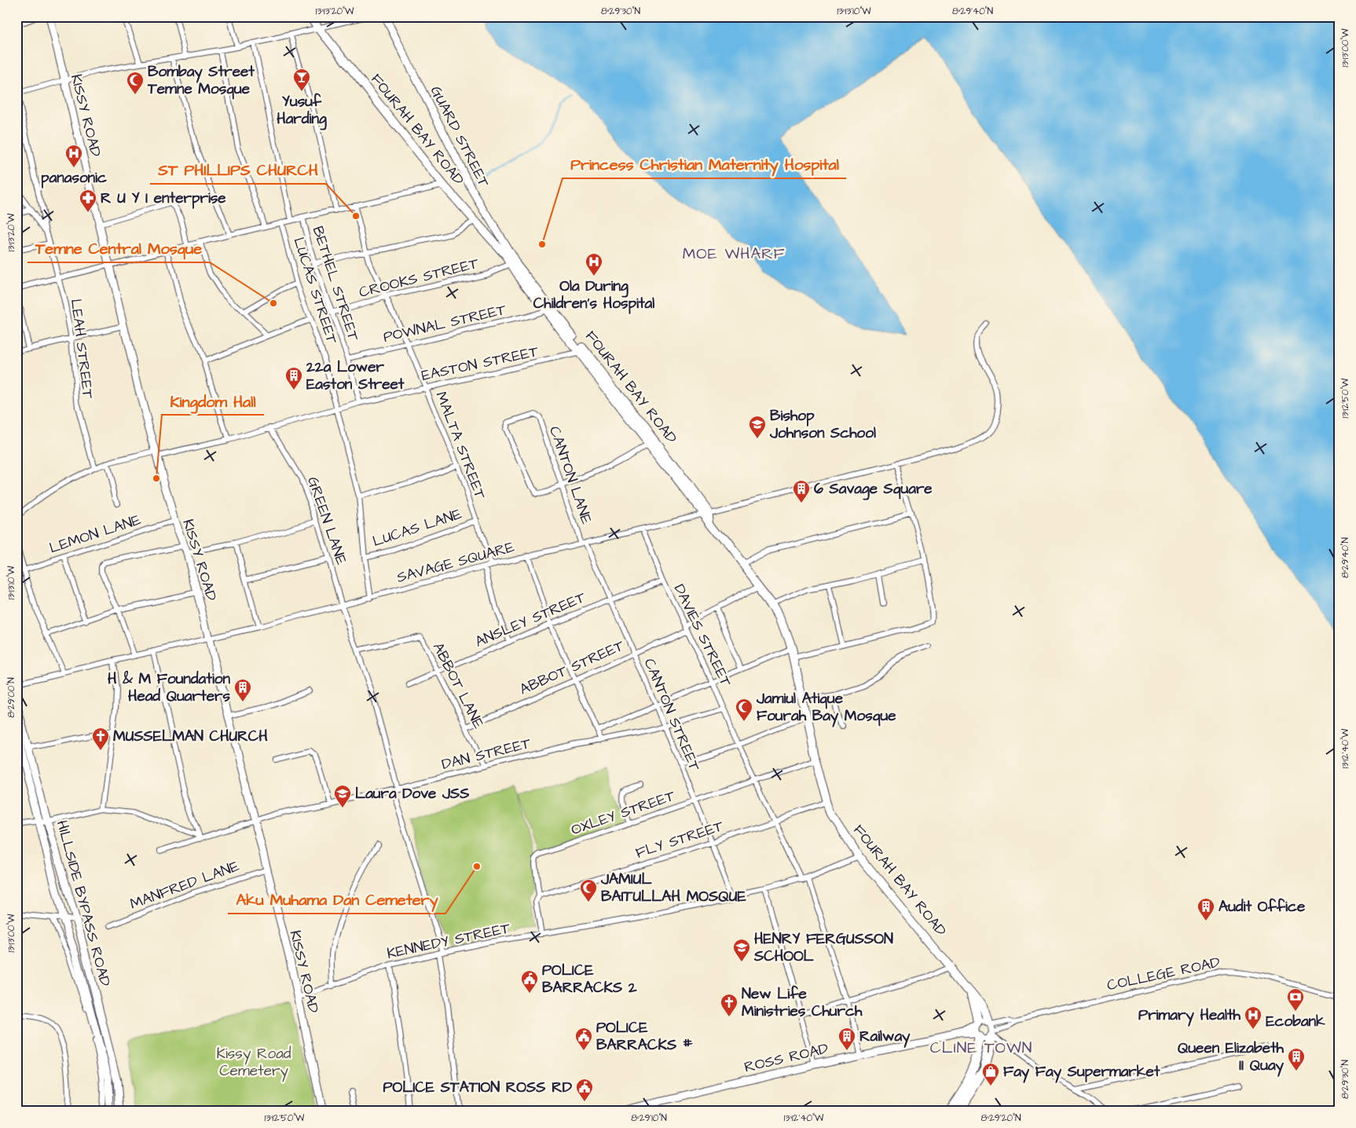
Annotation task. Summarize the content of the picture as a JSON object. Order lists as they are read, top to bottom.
{
  "streets": {
    "main road": [
      "KISSY ROAD",
      "FOURAH BAY ROAD",
      "GUARD STREET",
      "HILLSIDE BYPASS ROAD",
      "ROSS ROAD"
    ],
    "street": [
      "CROOKS STREET",
      "BETHEL STREET",
      "LUCAS STREET",
      "POWNAL STREET",
      "LEAH STREET",
      "EASTON STREET",
      "MALTA STREET",
      "CANTON LANE",
      "GREEN LANE",
      "LUCAS LANE",
      "LEMON LANE",
      "SAVAGE SQUARE",
      "ANSLEY STREET",
      "DAVIES STREET",
      "ABBOT STREET",
      "ABBOT LANE",
      "CANTON STREET",
      "DAN STREET",
      "OXLEY STREET",
      "FLY STREET",
      "MANFRED LANE",
      "KENNEDY STREET",
      "COLLEGE ROAD"
    ]
  },
  "crossings": [
    ["KISSY ROAD", "EASTON STREET"],
    ["KISSY ROAD", "LEMON LANE"],
    ["KISSY ROAD", "SAVAGE SQUARE"],
    ["KISSY ROAD", "DAN STREET"],
    ["KISSY ROAD", "MANFRED LANE"],
    ["KISSY ROAD", "KENNEDY STREET"],
    ["FOURAH BAY ROAD", "GUARD STREET"],
    ["FOURAH BAY ROAD", "CROOKS STREET"],
    ["FOURAH BAY ROAD", "POWNAL STREET"],
    ["FOURAH BAY ROAD", "EASTON STREET"],
    ["FOURAH BAY ROAD", "SAVAGE SQUARE"],
    ["FOURAH BAY ROAD", "OXLEY STREET"],
    ["FOURAH BAY ROAD", "FLY STREET"],
    ["FOURAH BAY ROAD", "KENNEDY STREET"],
    ["FOURAH BAY ROAD", "COLLEGE ROAD"],
    ["GUARD STREET", "CROOKS STREET"],
    ["CROOKS STREET", "BETHEL STREET"],
    ["CROOKS STREET", "MALTA STREET"],
    ["BETHEL STREET", "POWNAL STREET"],
    ["BETHEL STREET", "EASTON STREET"],
    ["LUCAS STREET", "EASTON STREET"],
    ["LUCAS STREET", "LUCAS LANE"],
    ["LUCAS STREET", "SAVAGE SQUARE"],
    ["POWNAL STREET", "MALTA STREET"],
    ["LEAH STREET", "EASTON STREET"],
    ["EASTON STREET", "MALTA STREET"],
    ["EASTON STREET", "GREEN LANE"],
    ["MALTA STREET", "LUCAS LANE"],
    ["MALTA STREET", "SAVAGE SQUARE"],
    ["CANTON LANE", "SAVAGE SQUARE"],
    ["CANTON LANE", "CANTON STREET"],
    ["GREEN LANE", "SAVAGE SQUARE"],
    ["GREEN LANE", "ABBOT LANE"],
    ["GREEN LANE", "DAN STREET"],
    ["GREEN LANE", "KENNEDY STREET"],
    ["SAVAGE SQUARE", "DAVIES STREET"],
    ["SAVAGE SQUARE", "CANTON STREET"],
    ["ANSLEY STREET", "DAVIES STREET"],
    ["ANSLEY STREET", "ABBOT LANE"],
    ["ANSLEY STREET", "CANTON STREET"],
    ["DAVIES STREET", "ABBOT STREET"],
    ["DAVIES STREET", "DAN STREET"],
    ["DAVIES STREET", "OXLEY STREET"],
    ["DAVIES STREET", "FLY STREET"],
    ["DAVIES STREET", "KENNEDY STREET"],
    ["ABBOT STREET", "ABBOT LANE"],
    ["ABBOT STREET", "CANTON STREET"],
    ["ABBOT LANE", "DAN STREET"],
    ["CANTON STREET", "DAN STREET"],
    ["CANTON STREET", "OXLEY STREET"],
    ["CANTON STREET", "FLY STREET"],
    ["CANTON STREET", "KENNEDY STREET"],
    ["OXLEY STREET", "FLY STREET"],
    ["OXLEY STREET", "KENNEDY STREET"],
    ["COLLEGE ROAD", "ROSS ROAD"]
  ],
  "districts": ["MOE WHARF", "CLINE TOWN"],
  "parks": ["Kissy Road Cemetery"],
  "places": {
    "bar": ["Yusuf Harding"],
    "mosque": ["Bombay Street Temne Mosque", "Jamiul Atique Fourah Bay Mosque", "JAMIUL BAITULLAH MOSQUE"],
    "hospital": ["panasonic", "Ola During Children's Hospital", "Primary Health"],
    "pharmacy": ["R U Y I enterprise"],
    "other": [
      "ST PHILLIPS CHURCH",
      "Princess Christian Maternity Hospital",
      "Temne Central Mosque",
      "Kingdom Hall",
      "Aku Muhama Dan Cemetery"
    ],
    "building": [
      "22a Lower Easton Street",
      "6 Savage Square",
      "H & M Foundation Head Quarters",
      "Audit Office",
      "Railway",
      "Queen Elizabeth II Quay"
    ],
    "school or university": ["Bishop Johnson School", "Laura Dove JSS", "HENRY FERGUSSON SCHOOL"],
    "church": ["MUSSELMAN CHURCH", "New Life Ministries Church"],
    "public building": ["POLICE BARRACKS 2", "POLICE BARRACKS #", "POLICE STATION ROSS RD"],
    "bank": ["Ecobank"],
    "shop": ["Fay Fay Supermarket"]
  },
  "coordinates": [
    "13°13'20\"W",
    "8°29'30\"N",
    "13°13'10\"W",
    "8°29'40\"N",
    "13°13'00\"W",
    "13°12'50\"W",
    "8°29'00\"N",
    "13°12'40\"W",
    "8°29'10\"N",
    "8°29'20\"N"
  ]
}
